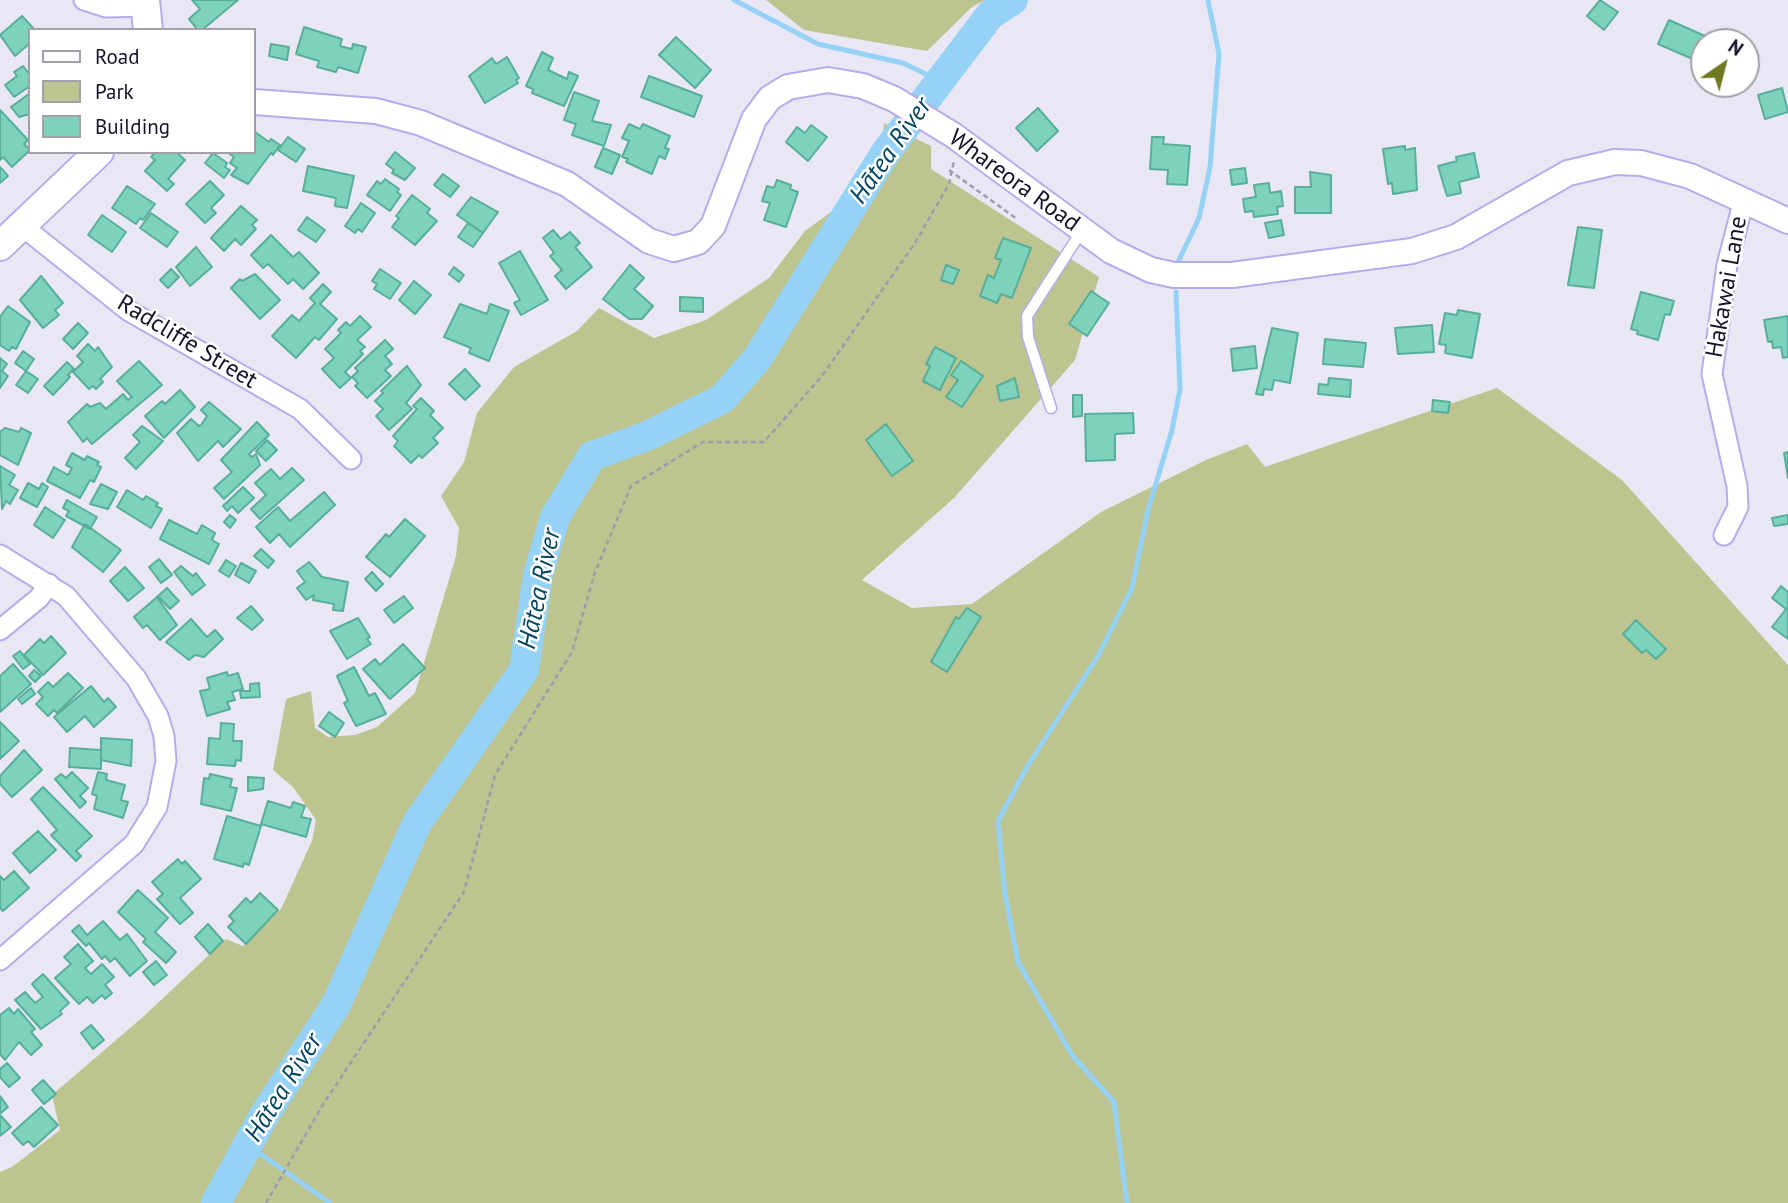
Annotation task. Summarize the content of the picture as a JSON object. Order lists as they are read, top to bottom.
{
  "streets": {
    "street": ["Whareora Road", "Hakawai Lane", "Radcliffe Street"]
  },
  "crossings": [
    ["Whareora Road", "Hakawai Lane"]
  ],
  "water": ["Hātea River"],
  "legend": ["Road", "Park", "Building"],
  "north": "top right"
}
